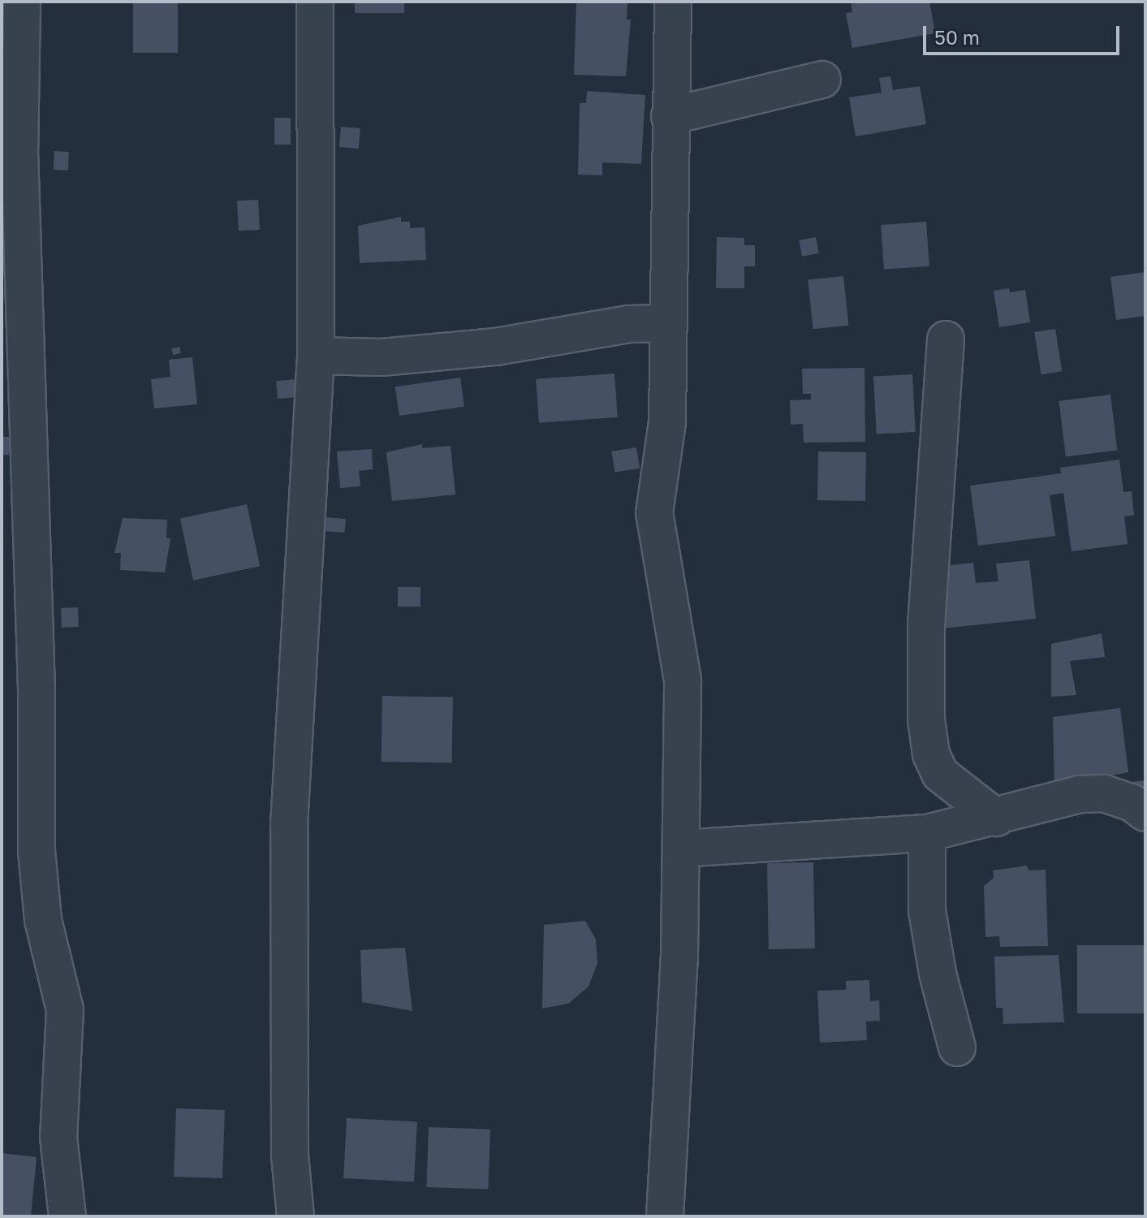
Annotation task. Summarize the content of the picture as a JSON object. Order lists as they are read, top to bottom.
{
  "scale_bar": "50 m"
}
